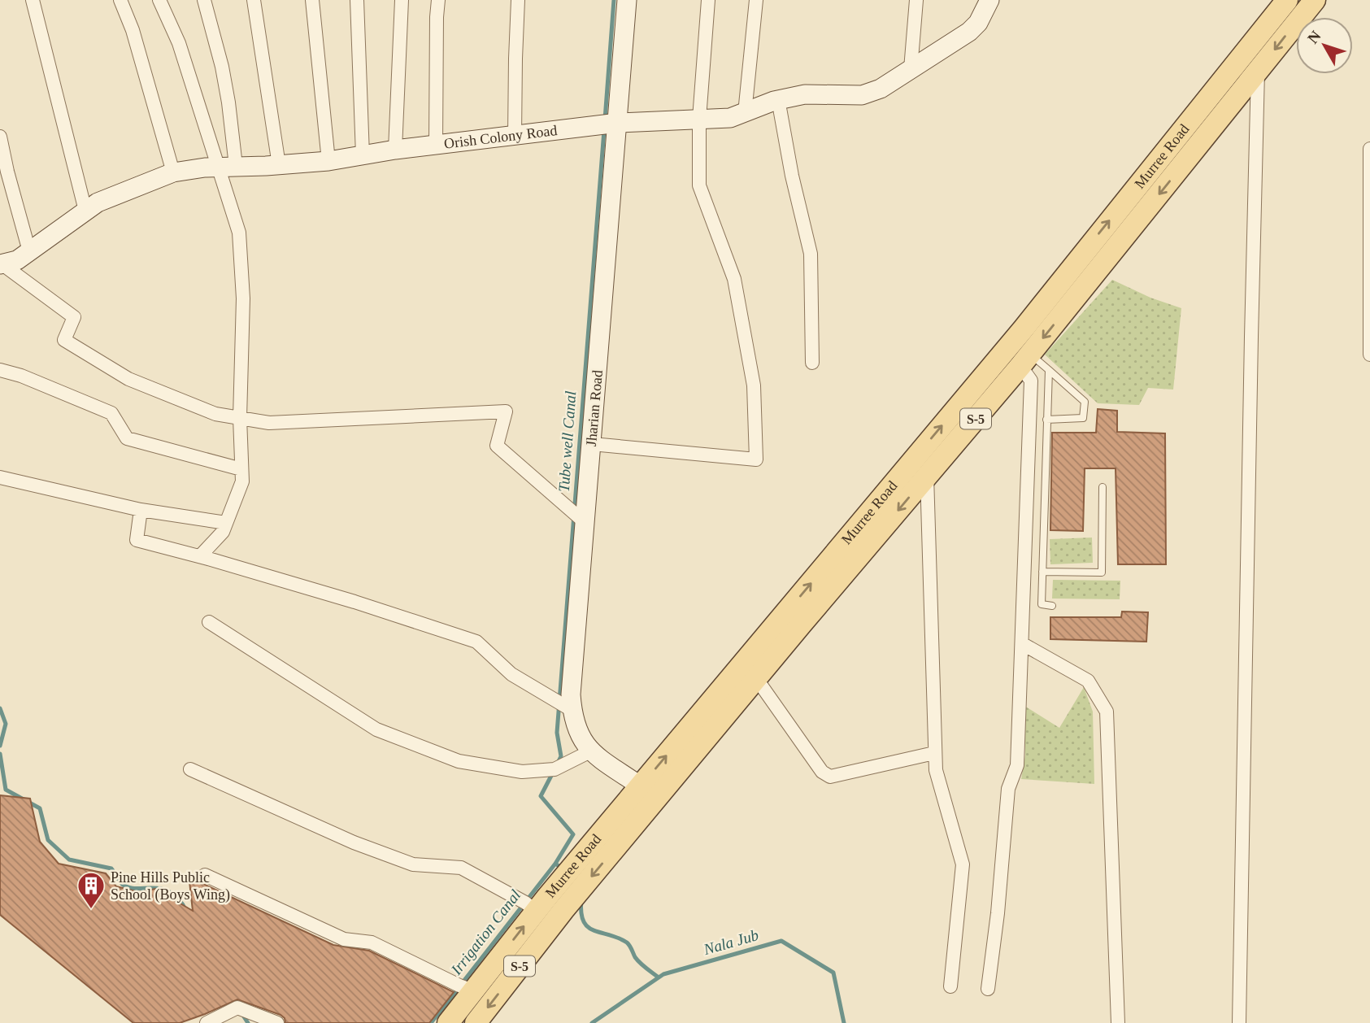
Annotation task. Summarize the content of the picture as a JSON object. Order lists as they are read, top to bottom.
{
  "streets": {
    "main road": ["Murree Road", "S-5"],
    "street": ["Orish Colony Road", "Jharian Road"]
  },
  "crossings": [
    ["Orish Colony Road", "Jharian Road"],
    ["Murree Road", "Jharian Road"]
  ],
  "water": ["Tube well Canal", "Irrigation Canal", "Nala Jub"],
  "places": {
    "building": ["Pine Hills Public School (Boys Wing)"]
  },
  "north": "top left"
}
